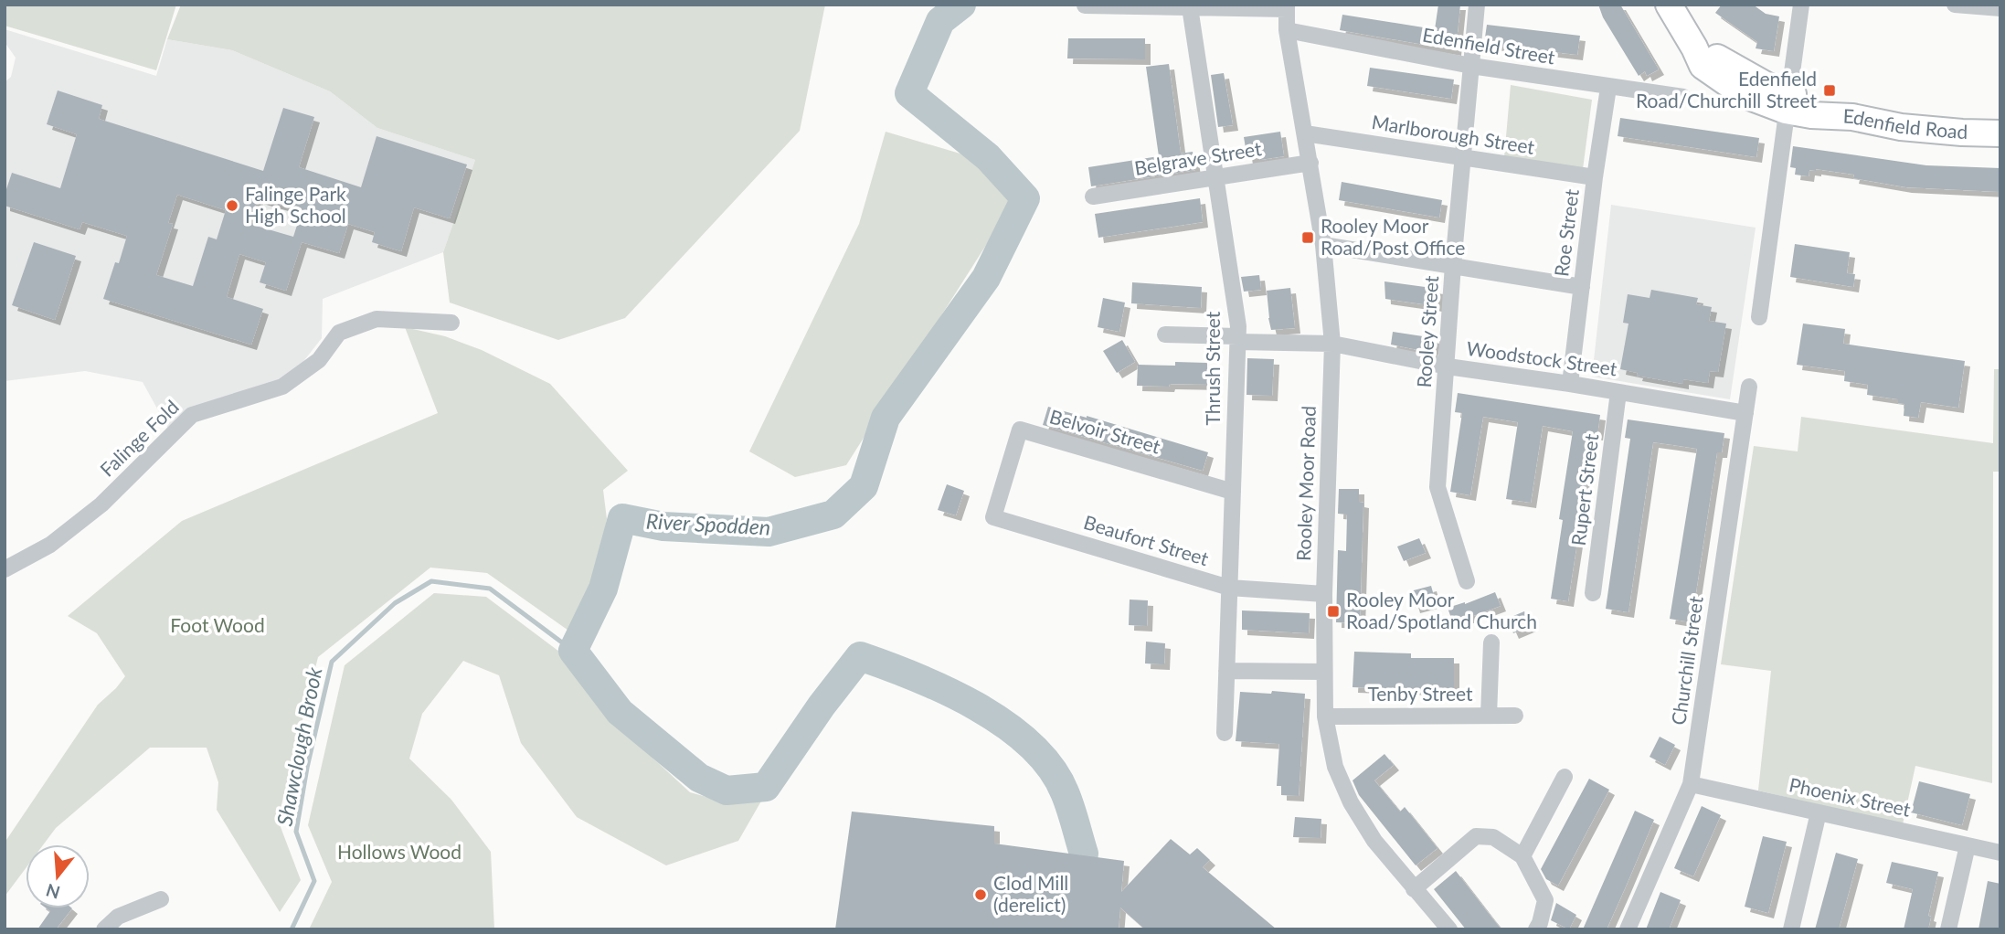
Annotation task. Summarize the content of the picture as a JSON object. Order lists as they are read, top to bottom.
{
  "streets": {
    "main road": ["Edenfield Road"],
    "street": [
      "Edenfield Street",
      "Marlborough Street",
      "Belgrave Street",
      "Roe Street",
      "Rooley Street",
      "Woodstock Street",
      "Thrush Street",
      "Belvoir Street",
      "Falinge Fold",
      "Rooley Moor Road",
      "Rupert Street",
      "Beaufort Street",
      "Churchill Street",
      "Tenby Street",
      "Phoenix Street"
    ]
  },
  "crossings": [
    ["Edenfield Street", "Roe Street"],
    ["Edenfield Street", "Rooley Street"],
    ["Edenfield Street", "Rooley Moor Road"],
    ["Marlborough Street", "Roe Street"],
    ["Marlborough Street", "Rooley Street"],
    ["Marlborough Street", "Rooley Moor Road"],
    ["Belgrave Street", "Thrush Street"],
    ["Belgrave Street", "Rooley Moor Road"],
    ["Roe Street", "Woodstock Street"],
    ["Rooley Street", "Woodstock Street"],
    ["Woodstock Street", "Thrush Street"],
    ["Woodstock Street", "Rooley Moor Road"],
    ["Woodstock Street", "Rupert Street"],
    ["Woodstock Street", "Churchill Street"],
    ["Thrush Street", "Belvoir Street"],
    ["Thrush Street", "Beaufort Street"],
    ["Belvoir Street", "Beaufort Street"],
    ["Rooley Moor Road", "Beaufort Street"],
    ["Rooley Moor Road", "Tenby Street"],
    ["Churchill Street", "Phoenix Street"]
  ],
  "water": ["River Spodden", "Shawclough Brook"],
  "parks": ["Foot Wood", "Hollows Wood"],
  "places": {
    "transit": ["Edenfield Road/Churchill Street", "Rooley Moor Road/Post Office", "Rooley Moor Road/Spotland Church"],
    "other": ["Falinge Park High School", "Clod Mill (derelict)"]
  },
  "north": "bottom"
}
